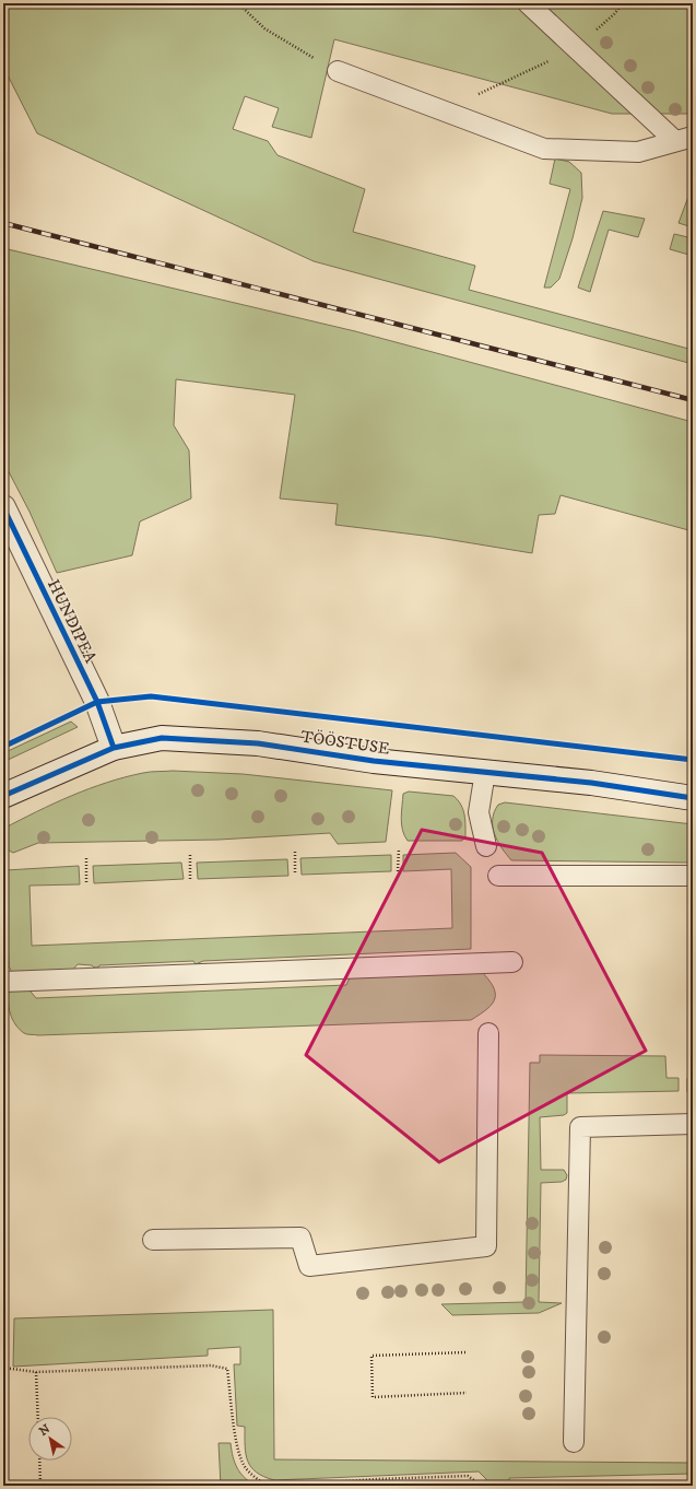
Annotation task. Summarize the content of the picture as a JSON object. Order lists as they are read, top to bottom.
{
  "streets": {
    "street": ["HUNDIPEA", "TÖÖSTUSE"]
  },
  "crossings": [
    ["HUNDIPEA", "TÖÖSTUSE"]
  ],
  "north": "top left"
}
